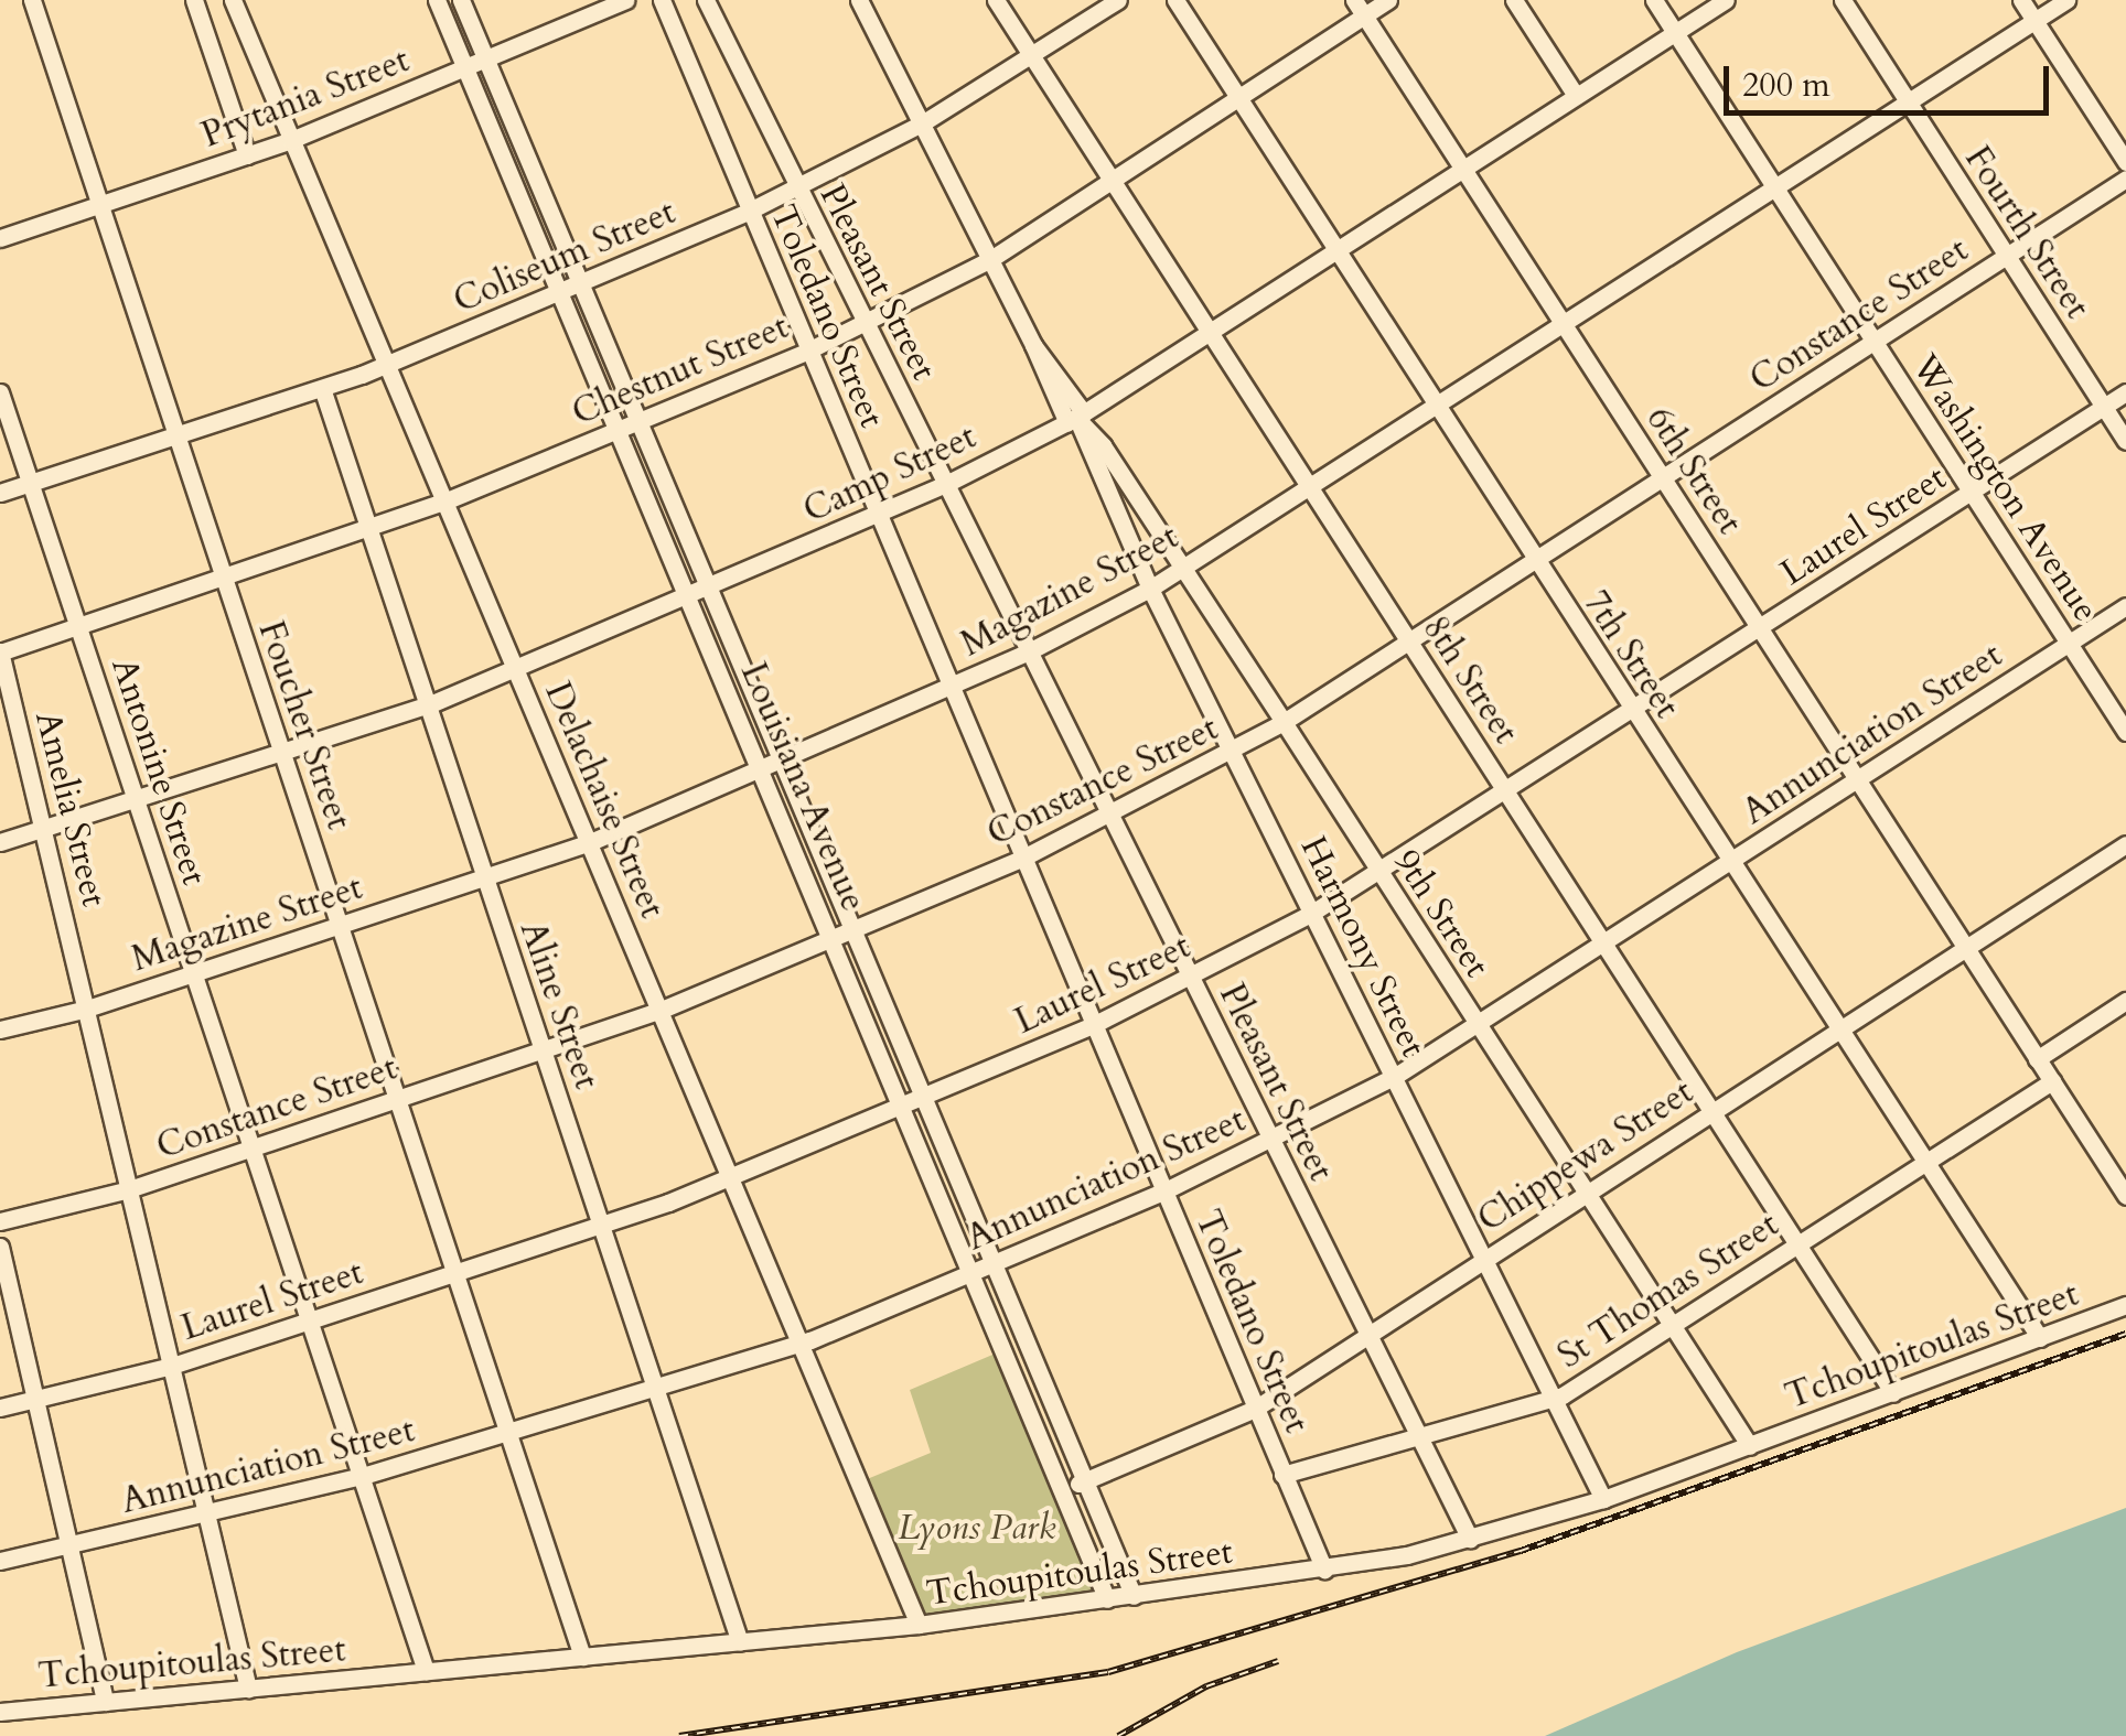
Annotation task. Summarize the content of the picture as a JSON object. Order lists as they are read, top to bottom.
{
  "streets": {
    "street": [
      "Prytania Street",
      "Fourth Street",
      "Coliseum Street",
      "Pleasant Street",
      "Constance Street",
      "Toledano Street",
      "Chestnut Street",
      "6th Street",
      "Camp Street",
      "Washington Avenue",
      "Laurel Street",
      "Magazine Street",
      "7th Street",
      "8th Street",
      "Foucher Street",
      "Annunciation Street",
      "Antonine Street",
      "Louisiana Avenue",
      "Delachaise Street",
      "Amelia Street",
      "9th Street",
      "Harmony Street",
      "Aline Street",
      "Chippewa Street",
      "St Thomas Street",
      "Tchoupitoulas Street"
    ]
  },
  "crossings": [
    ["Prytania Street", "Foucher Street"],
    ["Prytania Street", "Louisiana Avenue"],
    ["Prytania Street", "Delachaise Street"],
    ["Fourth Street", "Constance Street"],
    ["Fourth Street", "Laurel Street"],
    ["Fourth Street", "Magazine Street"],
    ["Coliseum Street", "Pleasant Street"],
    ["Coliseum Street", "Toledano Street"],
    ["Coliseum Street", "8th Street"],
    ["Coliseum Street", "Foucher Street"],
    ["Coliseum Street", "Antonine Street"],
    ["Coliseum Street", "Louisiana Avenue"],
    ["Coliseum Street", "Delachaise Street"],
    ["Coliseum Street", "Harmony Street"],
    ["Coliseum Street", "Aline Street"],
    ["Pleasant Street", "Constance Street"],
    ["Pleasant Street", "Chestnut Street"],
    ["Pleasant Street", "Camp Street"],
    ["Pleasant Street", "Laurel Street"],
    ["Pleasant Street", "Magazine Street"],
    ["Pleasant Street", "Annunciation Street"],
    ["Pleasant Street", "Chippewa Street"],
    ["Pleasant Street", "St Thomas Street"],
    ["Pleasant Street", "Tchoupitoulas Street"],
    ["Constance Street", "Toledano Street"],
    ["Constance Street", "6th Street"],
    ["Constance Street", "Washington Avenue"],
    ["Constance Street", "7th Street"],
    ["Constance Street", "8th Street"],
    ["Constance Street", "Foucher Street"],
    ["Constance Street", "Antonine Street"],
    ["Constance Street", "Louisiana Avenue"],
    ["Constance Street", "Delachaise Street"],
    ["Constance Street", "Amelia Street"],
    ["Constance Street", "9th Street"],
    ["Constance Street", "Harmony Street"],
    ["Constance Street", "Aline Street"],
    ["Toledano Street", "Chestnut Street"],
    ["Toledano Street", "Camp Street"],
    ["Toledano Street", "Laurel Street"],
    ["Toledano Street", "Magazine Street"],
    ["Toledano Street", "Annunciation Street"],
    ["Toledano Street", "Chippewa Street"],
    ["Toledano Street", "St Thomas Street"],
    ["Toledano Street", "Tchoupitoulas Street"],
    ["Chestnut Street", "6th Street"],
    ["Chestnut Street", "7th Street"],
    ["Chestnut Street", "8th Street"],
    ["Chestnut Street", "Foucher Street"],
    ["Chestnut Street", "Antonine Street"],
    ["Chestnut Street", "Louisiana Avenue"],
    ["Chestnut Street", "Delachaise Street"],
    ["Chestnut Street", "Amelia Street"],
    ["Chestnut Street", "Harmony Street"],
    ["Chestnut Street", "Aline Street"],
    ["6th Street", "Camp Street"],
    ["6th Street", "Laurel Street"],
    ["6th Street", "Magazine Street"],
    ["6th Street", "Annunciation Street"],
    ["6th Street", "Chippewa Street"],
    ["6th Street", "St Thomas Street"],
    ["Camp Street", "Washington Avenue"],
    ["Camp Street", "7th Street"],
    ["Camp Street", "8th Street"],
    ["Camp Street", "Foucher Street"],
    ["Camp Street", "Antonine Street"],
    ["Camp Street", "Louisiana Avenue"],
    ["Camp Street", "Delachaise Street"],
    ["Camp Street", "Amelia Street"],
    ["Camp Street", "9th Street"],
    ["Camp Street", "Harmony Street"],
    ["Camp Street", "Aline Street"],
    ["Washington Avenue", "Laurel Street"],
    ["Washington Avenue", "Magazine Street"],
    ["Washington Avenue", "Annunciation Street"],
    ["Laurel Street", "7th Street"],
    ["Laurel Street", "8th Street"],
    ["Laurel Street", "Foucher Street"],
    ["Laurel Street", "Antonine Street"],
    ["Laurel Street", "Louisiana Avenue"],
    ["Laurel Street", "Delachaise Street"],
    ["Laurel Street", "Amelia Street"],
    ["Laurel Street", "9th Street"],
    ["Laurel Street", "Harmony Street"],
    ["Laurel Street", "Aline Street"],
    ["Magazine Street", "7th Street"],
    ["Magazine Street", "8th Street"],
    ["Magazine Street", "Foucher Street"],
    ["Magazine Street", "Antonine Street"],
    ["Magazine Street", "Louisiana Avenue"],
    ["Magazine Street", "Delachaise Street"],
    ["Magazine Street", "Amelia Street"],
    ["Magazine Street", "9th Street"],
    ["Magazine Street", "Harmony Street"],
    ["Magazine Street", "Aline Street"],
    ["7th Street", "Annunciation Street"],
    ["7th Street", "Chippewa Street"],
    ["7th Street", "St Thomas Street"],
    ["7th Street", "Tchoupitoulas Street"],
    ["8th Street", "Annunciation Street"],
    ["8th Street", "Chippewa Street"],
    ["8th Street", "St Thomas Street"],
    ["8th Street", "Tchoupitoulas Street"],
    ["Foucher Street", "Annunciation Street"],
    ["Foucher Street", "Tchoupitoulas Street"],
    ["Annunciation Street", "Antonine Street"],
    ["Annunciation Street", "Louisiana Avenue"],
    ["Annunciation Street", "Delachaise Street"],
    ["Annunciation Street", "Amelia Street"],
    ["Annunciation Street", "9th Street"],
    ["Annunciation Street", "Harmony Street"],
    ["Annunciation Street", "Aline Street"],
    ["Antonine Street", "Tchoupitoulas Street"],
    ["Louisiana Avenue", "Chippewa Street"],
    ["Louisiana Avenue", "Tchoupitoulas Street"],
    ["Delachaise Street", "Tchoupitoulas Street"],
    ["Amelia Street", "Tchoupitoulas Street"],
    ["9th Street", "Harmony Street"],
    ["9th Street", "Chippewa Street"],
    ["9th Street", "St Thomas Street"],
    ["9th Street", "Tchoupitoulas Street"],
    ["Harmony Street", "Chippewa Street"],
    ["Harmony Street", "St Thomas Street"],
    ["Harmony Street", "Tchoupitoulas Street"],
    ["Aline Street", "Tchoupitoulas Street"]
  ],
  "parks": ["Lyons Park"],
  "scale_bar": "200 m"
}
